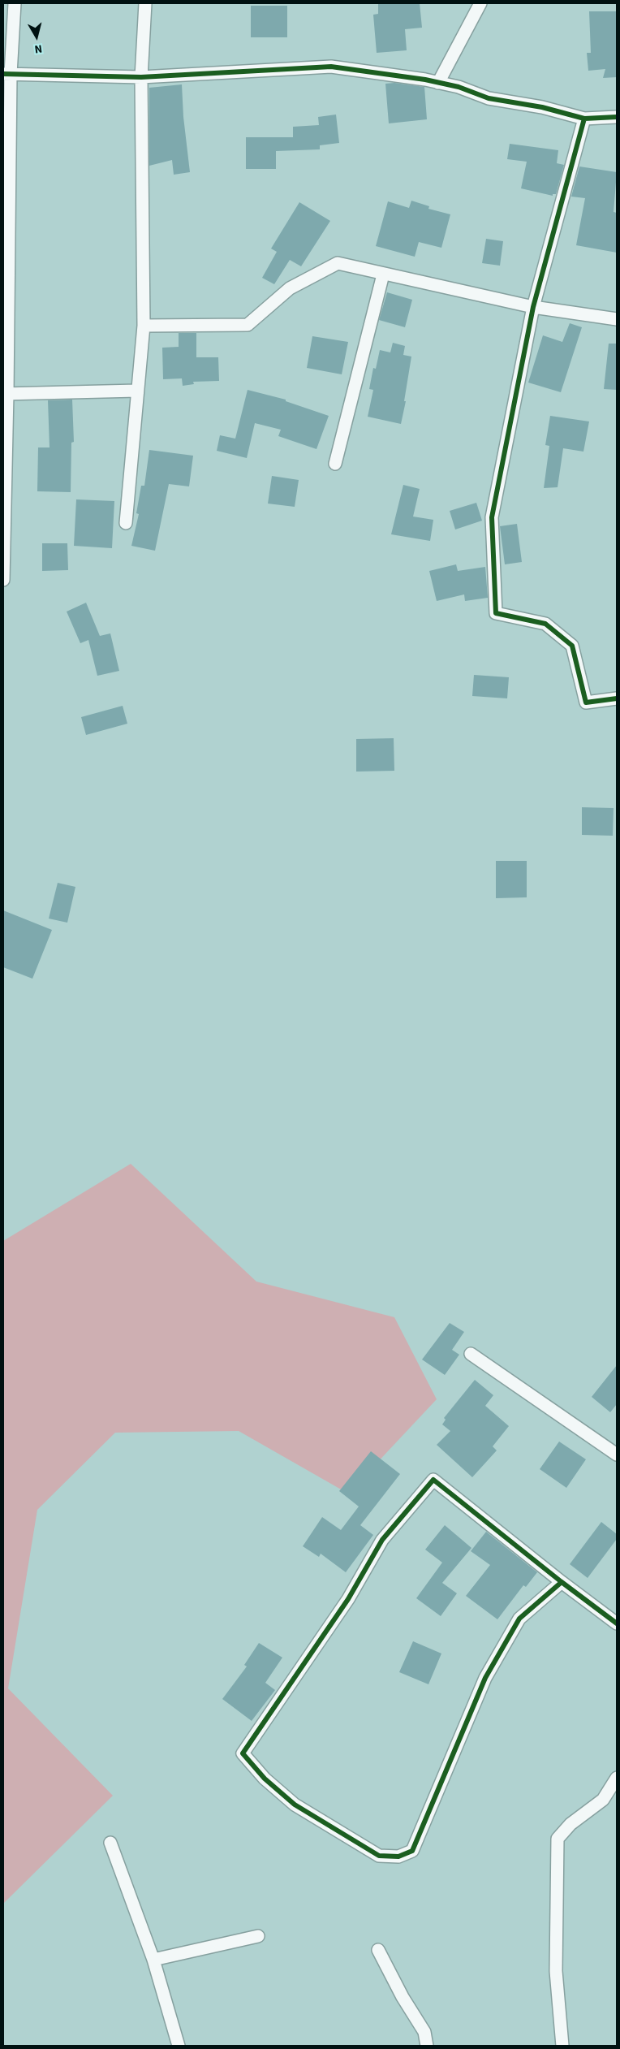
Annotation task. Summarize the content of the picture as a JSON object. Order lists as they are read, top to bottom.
{
  "north": "bottom"
}
